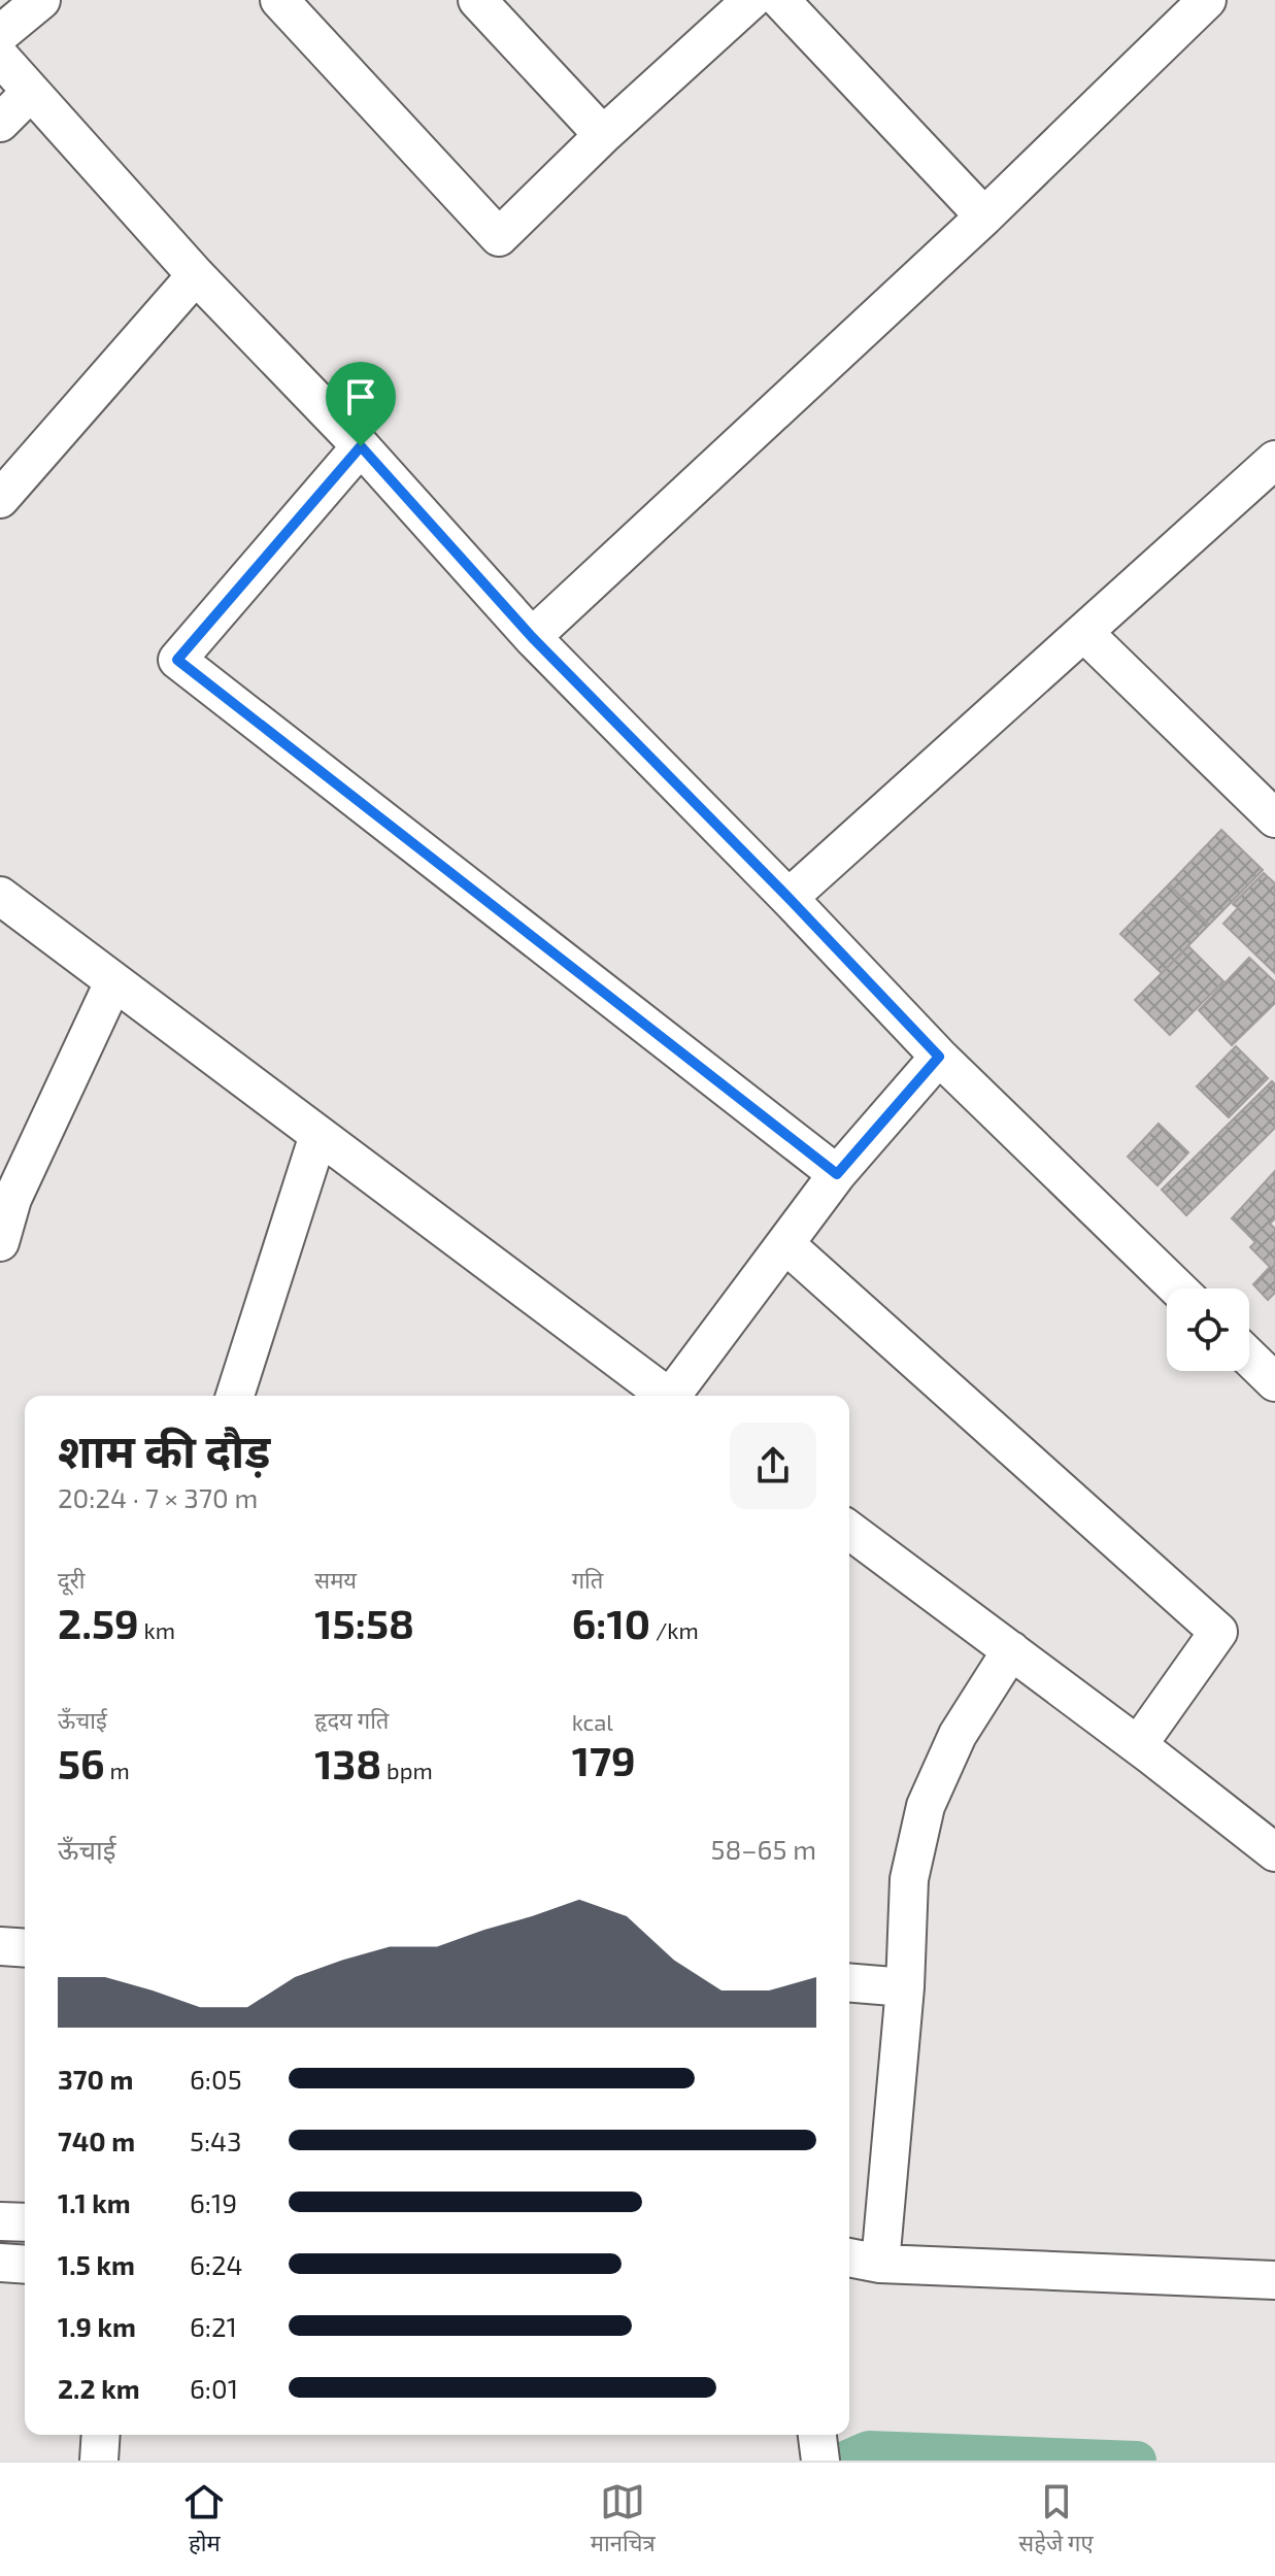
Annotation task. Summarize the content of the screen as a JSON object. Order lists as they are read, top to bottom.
{
  "page": {
    "heading": ["शाम की दौड़", "20:24 · 7 × 370 m"],
    "stats": [
      ["दूरी", "2.59 km"],
      ["समय", "15:58"],
      ["गति", "6:10 /km"],
      ["ऊँचाई", "56 m"],
      ["हृदय गति", "138 bpm"],
      ["kcal", "179"]
    ],
    "chart": ["ऊँचाई", "58–65 m"],
    "list": [
      {
        "name": "370 m",
        "note": "6:05"
      },
      {
        "name": "740 m",
        "note": "5:43"
      },
      {
        "name": "1.1 km",
        "note": "6:19"
      },
      {
        "name": "1.5 km",
        "note": "6:24"
      },
      {
        "name": "1.9 km",
        "note": "6:21"
      },
      {
        "name": "2.2 km",
        "note": "6:01"
      }
    ],
    "tabs": ["होम", "मानचित्र", "सहेजे गए"]
  }
}
